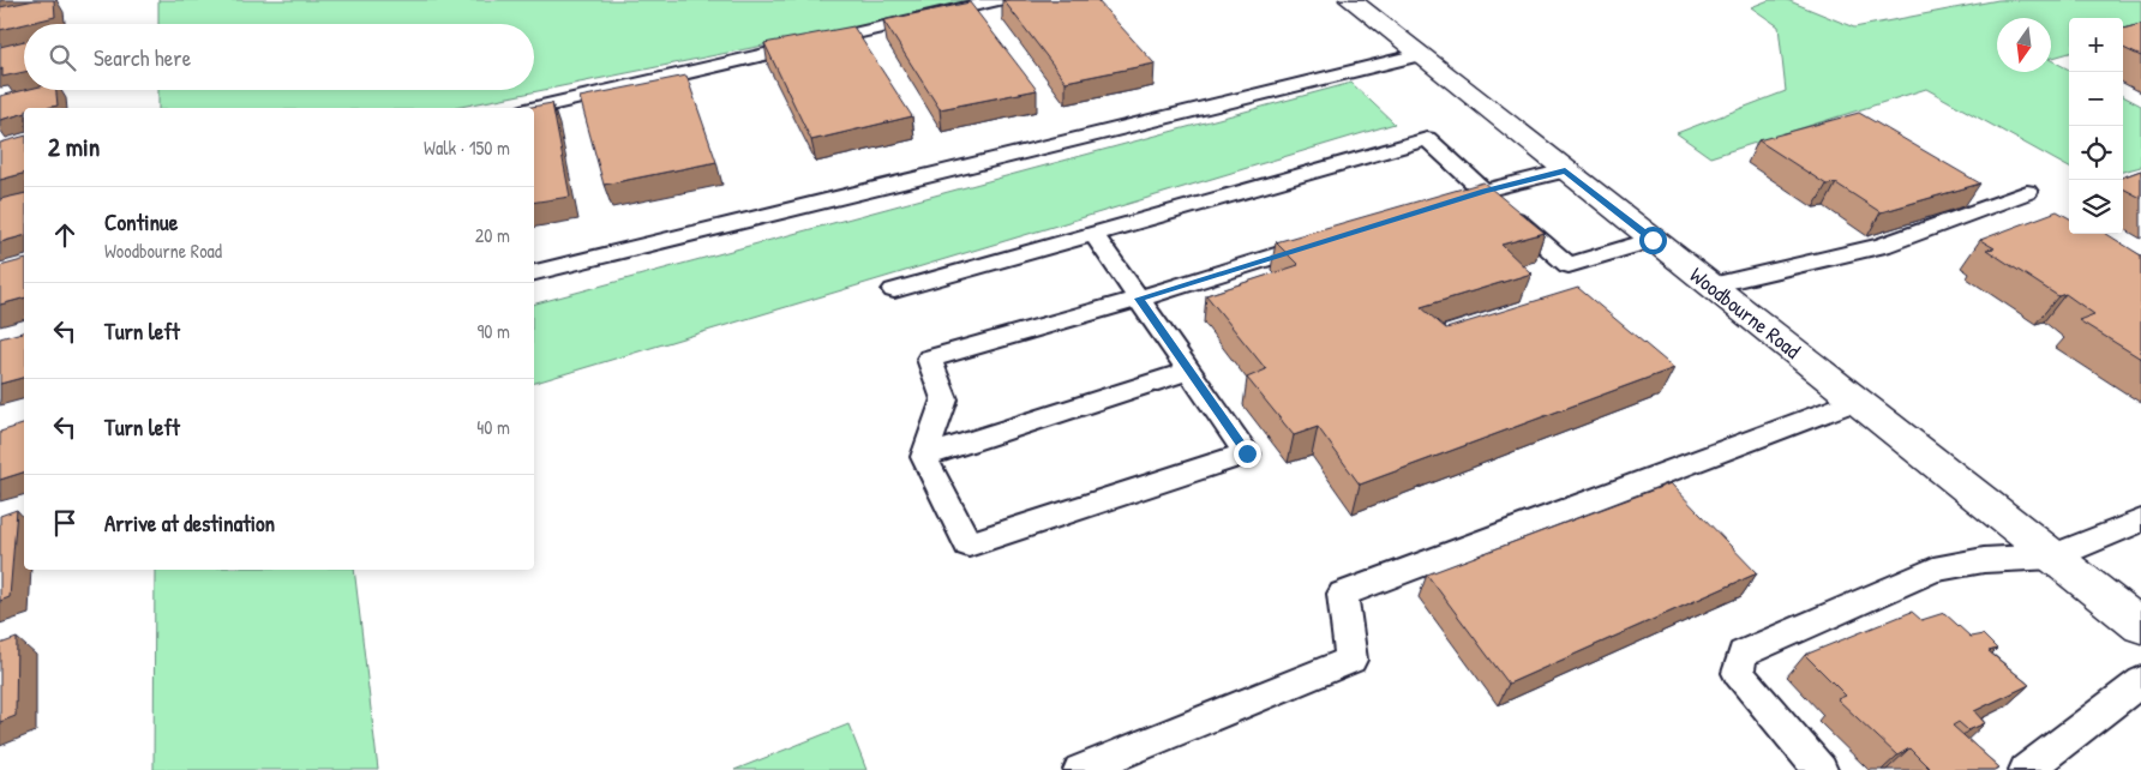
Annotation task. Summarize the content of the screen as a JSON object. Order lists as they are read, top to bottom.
{
  "streets": {
    "main road": ["Woodbourne Road"]
  },
  "north": "bottom",
  "page": {
    "map_buttons": ["+", "−"],
    "search": "Search here",
    "heading": ["2 min", "Walk · 150 m"],
    "list": [
      ["Continue", "Woodbourne Road", "20 m"],
      ["Turn left", "90 m"],
      ["Turn left", "40 m"],
      "Arrive at destination"
    ]
  }
}
